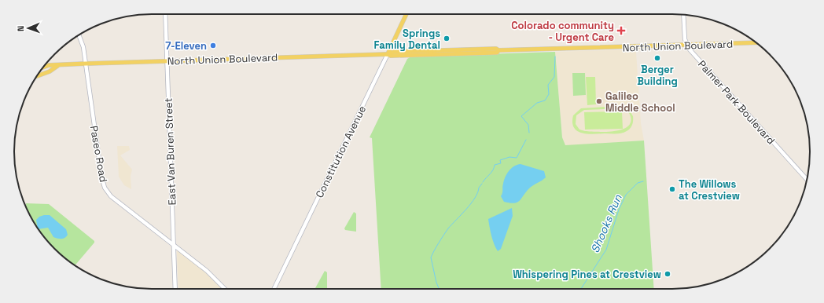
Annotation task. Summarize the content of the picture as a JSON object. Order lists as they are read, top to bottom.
{
  "streets": {
    "main road": ["North Union Boulevard", "Constitution Avenue"],
    "street": ["Palmer Park Boulevard", "East Van Buren Street", "Paseo Road"]
  },
  "crossings": [
    ["North Union Boulevard", "Palmer Park Boulevard"],
    ["North Union Boulevard", "East Van Buren Street"],
    ["North Union Boulevard", "Constitution Avenue"],
    ["North Union Boulevard", "Paseo Road"],
    ["East Van Buren Street", "Paseo Road"]
  ],
  "water": ["Shooks Run"],
  "places": {
    "health": ["Colorado community - Urgent Care"],
    "other": [
      "Springs Family Dental",
      "7-Eleven",
      "Berger Building",
      "Galileo Middle School",
      "The Willows at Crestview",
      "Whispering Pines at Crestview"
    ]
  },
  "north": "left"
}
